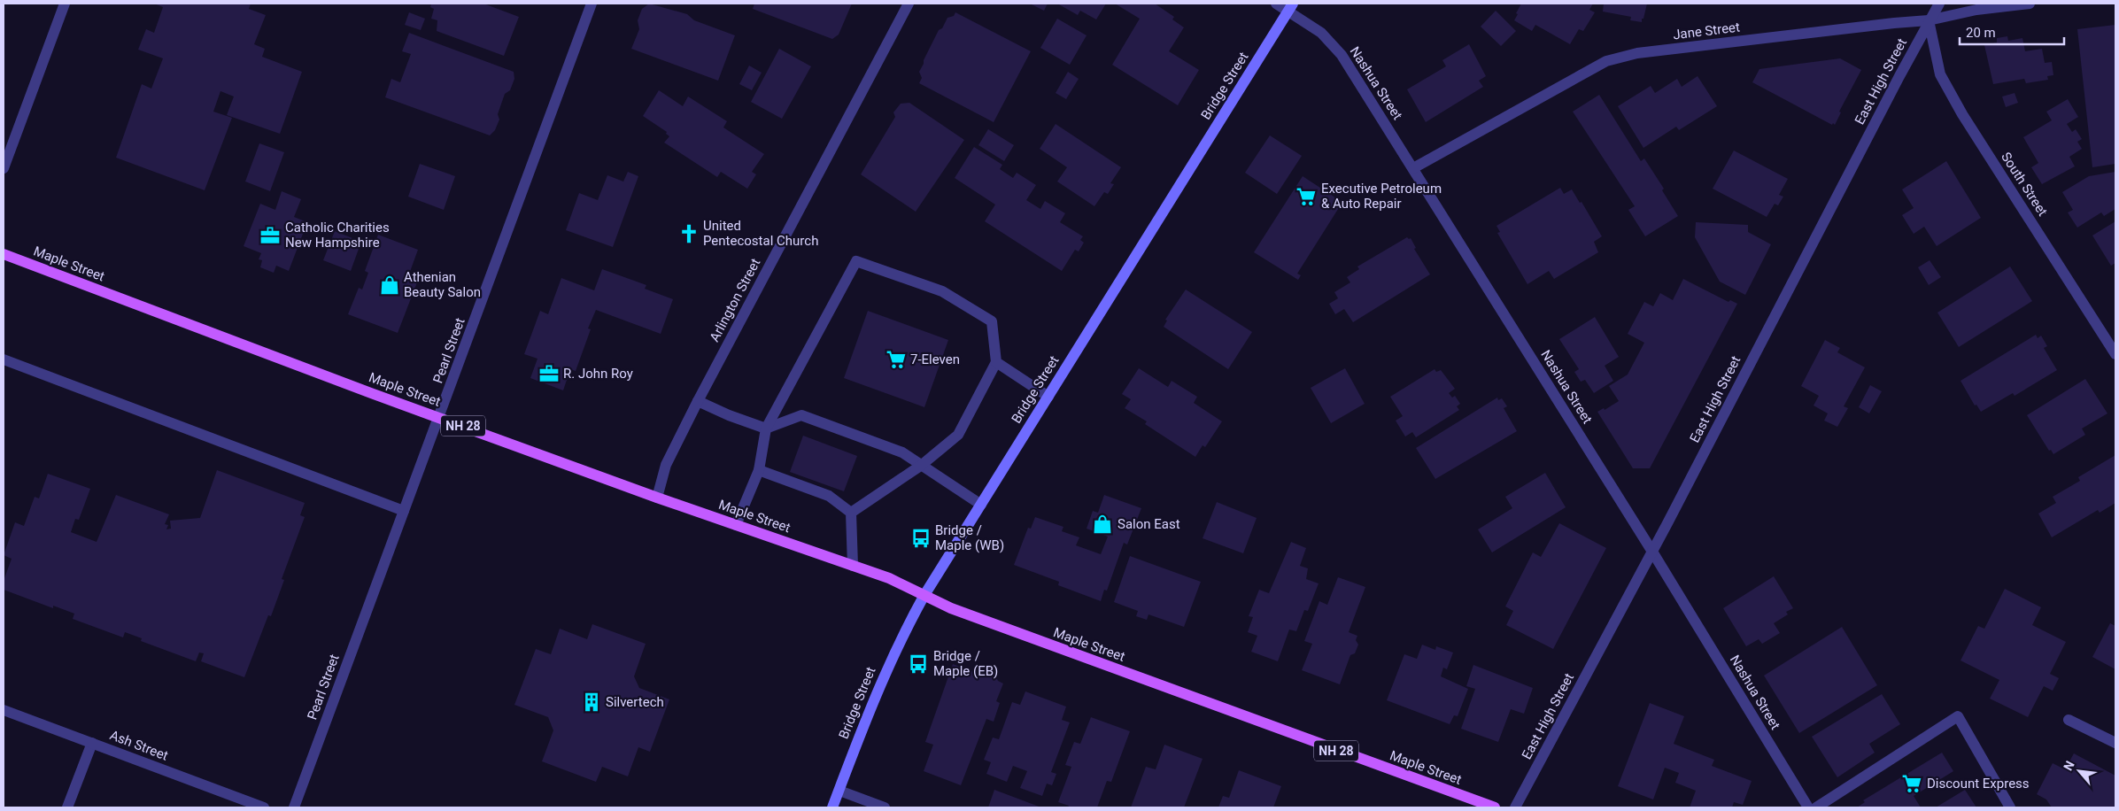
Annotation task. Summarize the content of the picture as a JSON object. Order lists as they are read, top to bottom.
{
  "streets": {
    "main road": ["Bridge Street", "Maple Street", "NH 28"],
    "street": [
      "Jane Street",
      "East High Street",
      "Nashua Street",
      "South Street",
      "Arlington Street",
      "Pearl Street",
      "Ash Street"
    ]
  },
  "crossings": [
    ["Jane Street", "East High Street"],
    ["Jane Street", "Nashua Street"],
    ["Jane Street", "South Street"],
    ["East High Street", "Nashua Street"],
    ["East High Street", "South Street"],
    ["Nashua Street", "Bridge Street"],
    ["Bridge Street", "Maple Street"],
    ["Maple Street", "Arlington Street"],
    ["Maple Street", "Pearl Street"]
  ],
  "places": {
    "supermarket": ["Executive Petroleum & Auto Repair", "7-Eleven", "Discount Express"],
    "church": ["United Pentecostal Church"],
    "office": ["Catholic Charities New Hampshire", "R. John Roy"],
    "shop": ["Athenian Beauty Salon", "Salon East"],
    "bus stop": ["Bridge / Maple (WB)", "Bridge / Maple (EB)"],
    "building": ["Silvertech"]
  },
  "scale_bar": "20 m",
  "north": "top left"
}
